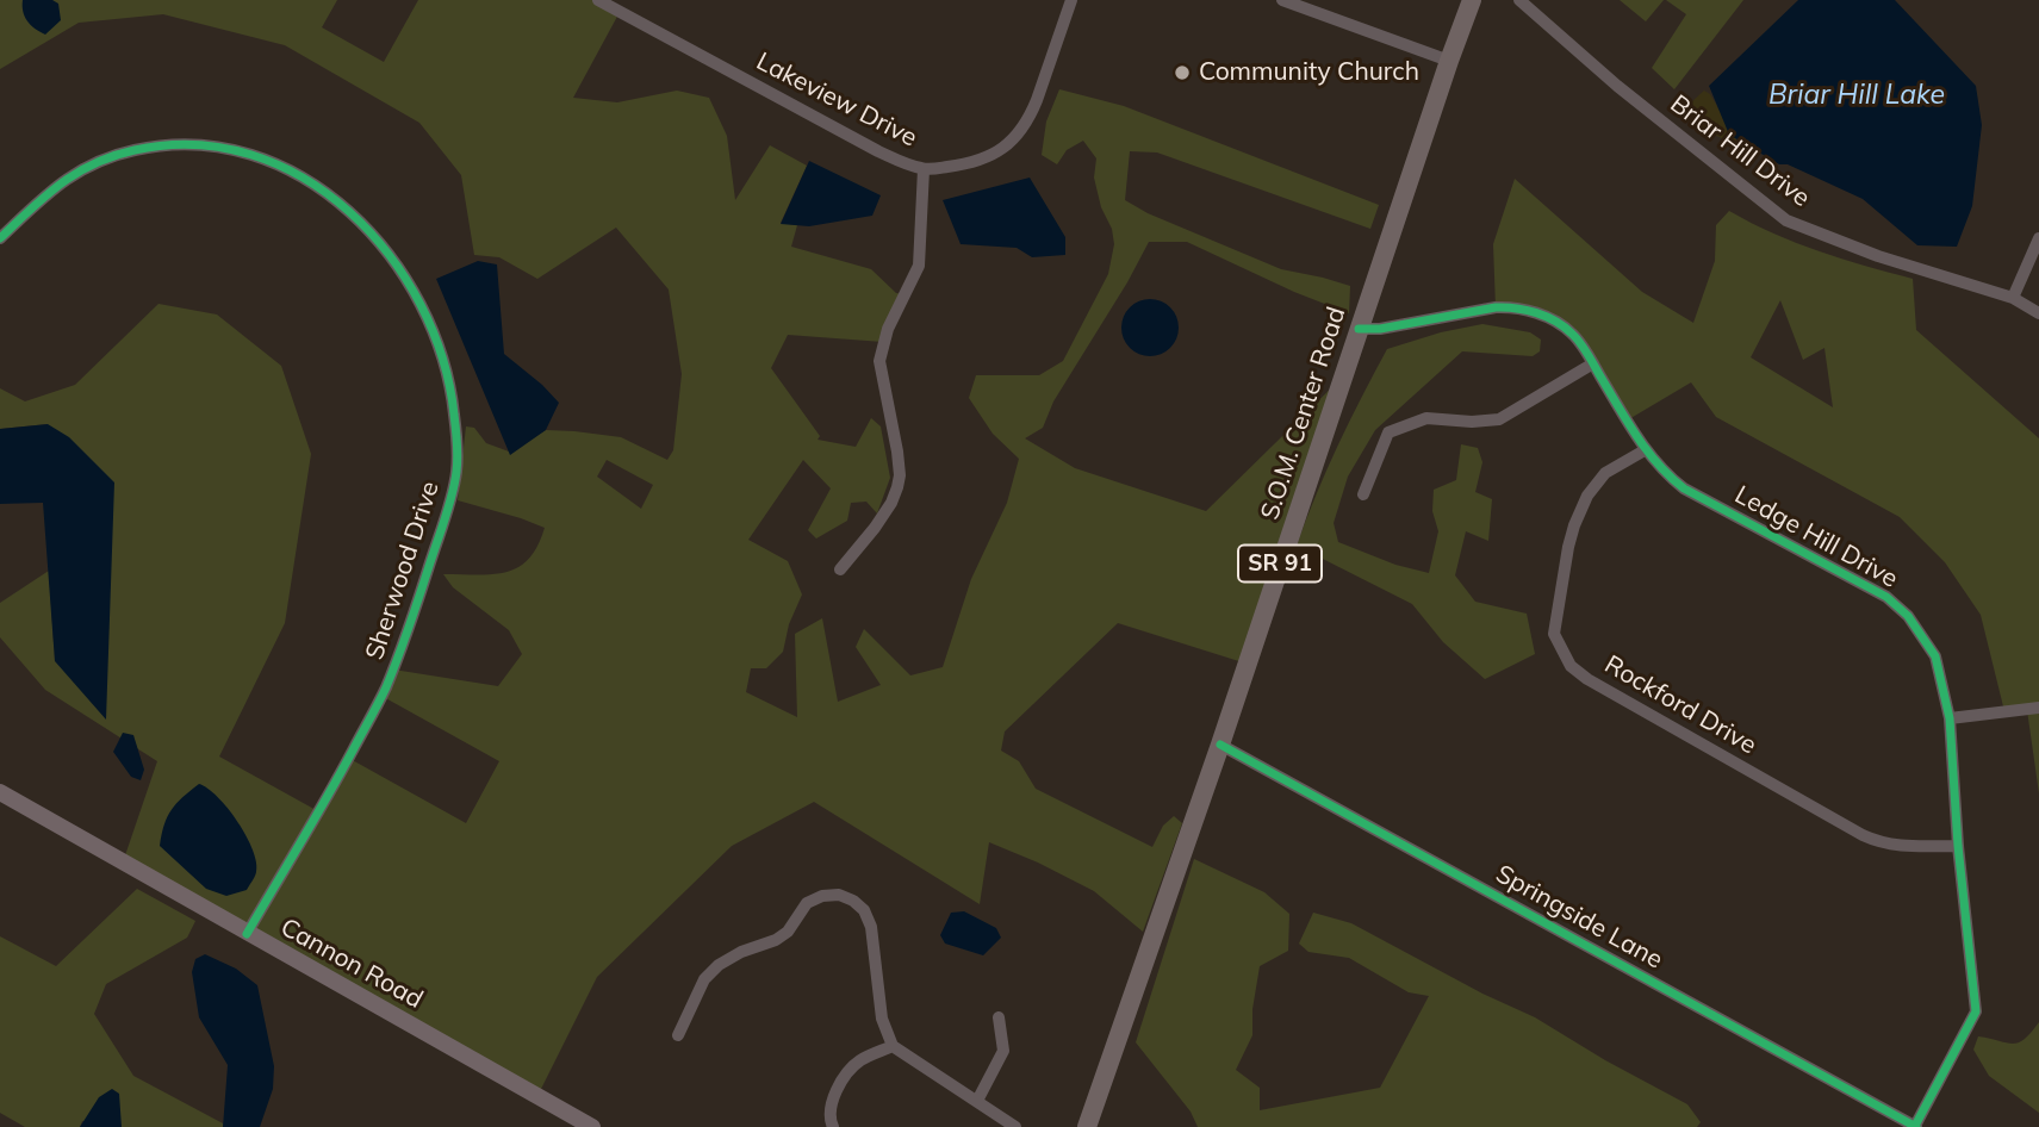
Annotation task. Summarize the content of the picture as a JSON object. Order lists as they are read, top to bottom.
{
  "streets": {
    "main road": ["S.O.M. Center Road", "SR 91", "Cannon Road"],
    "street": [
      "Lakeview Drive",
      "Briar Hill Drive",
      "Ledge Hill Drive",
      "Sherwood Drive",
      "Rockford Drive",
      "Springside Lane"
    ]
  },
  "crossings": [
    ["S.O.M. Center Road", "Ledge Hill Drive"],
    ["S.O.M. Center Road", "Springside Lane"],
    ["Ledge Hill Drive", "Rockford Drive"],
    ["Ledge Hill Drive", "Springside Lane"],
    ["Sherwood Drive", "Cannon Road"]
  ],
  "water": ["Briar Hill Lake"],
  "places": ["Community Church"]
}
